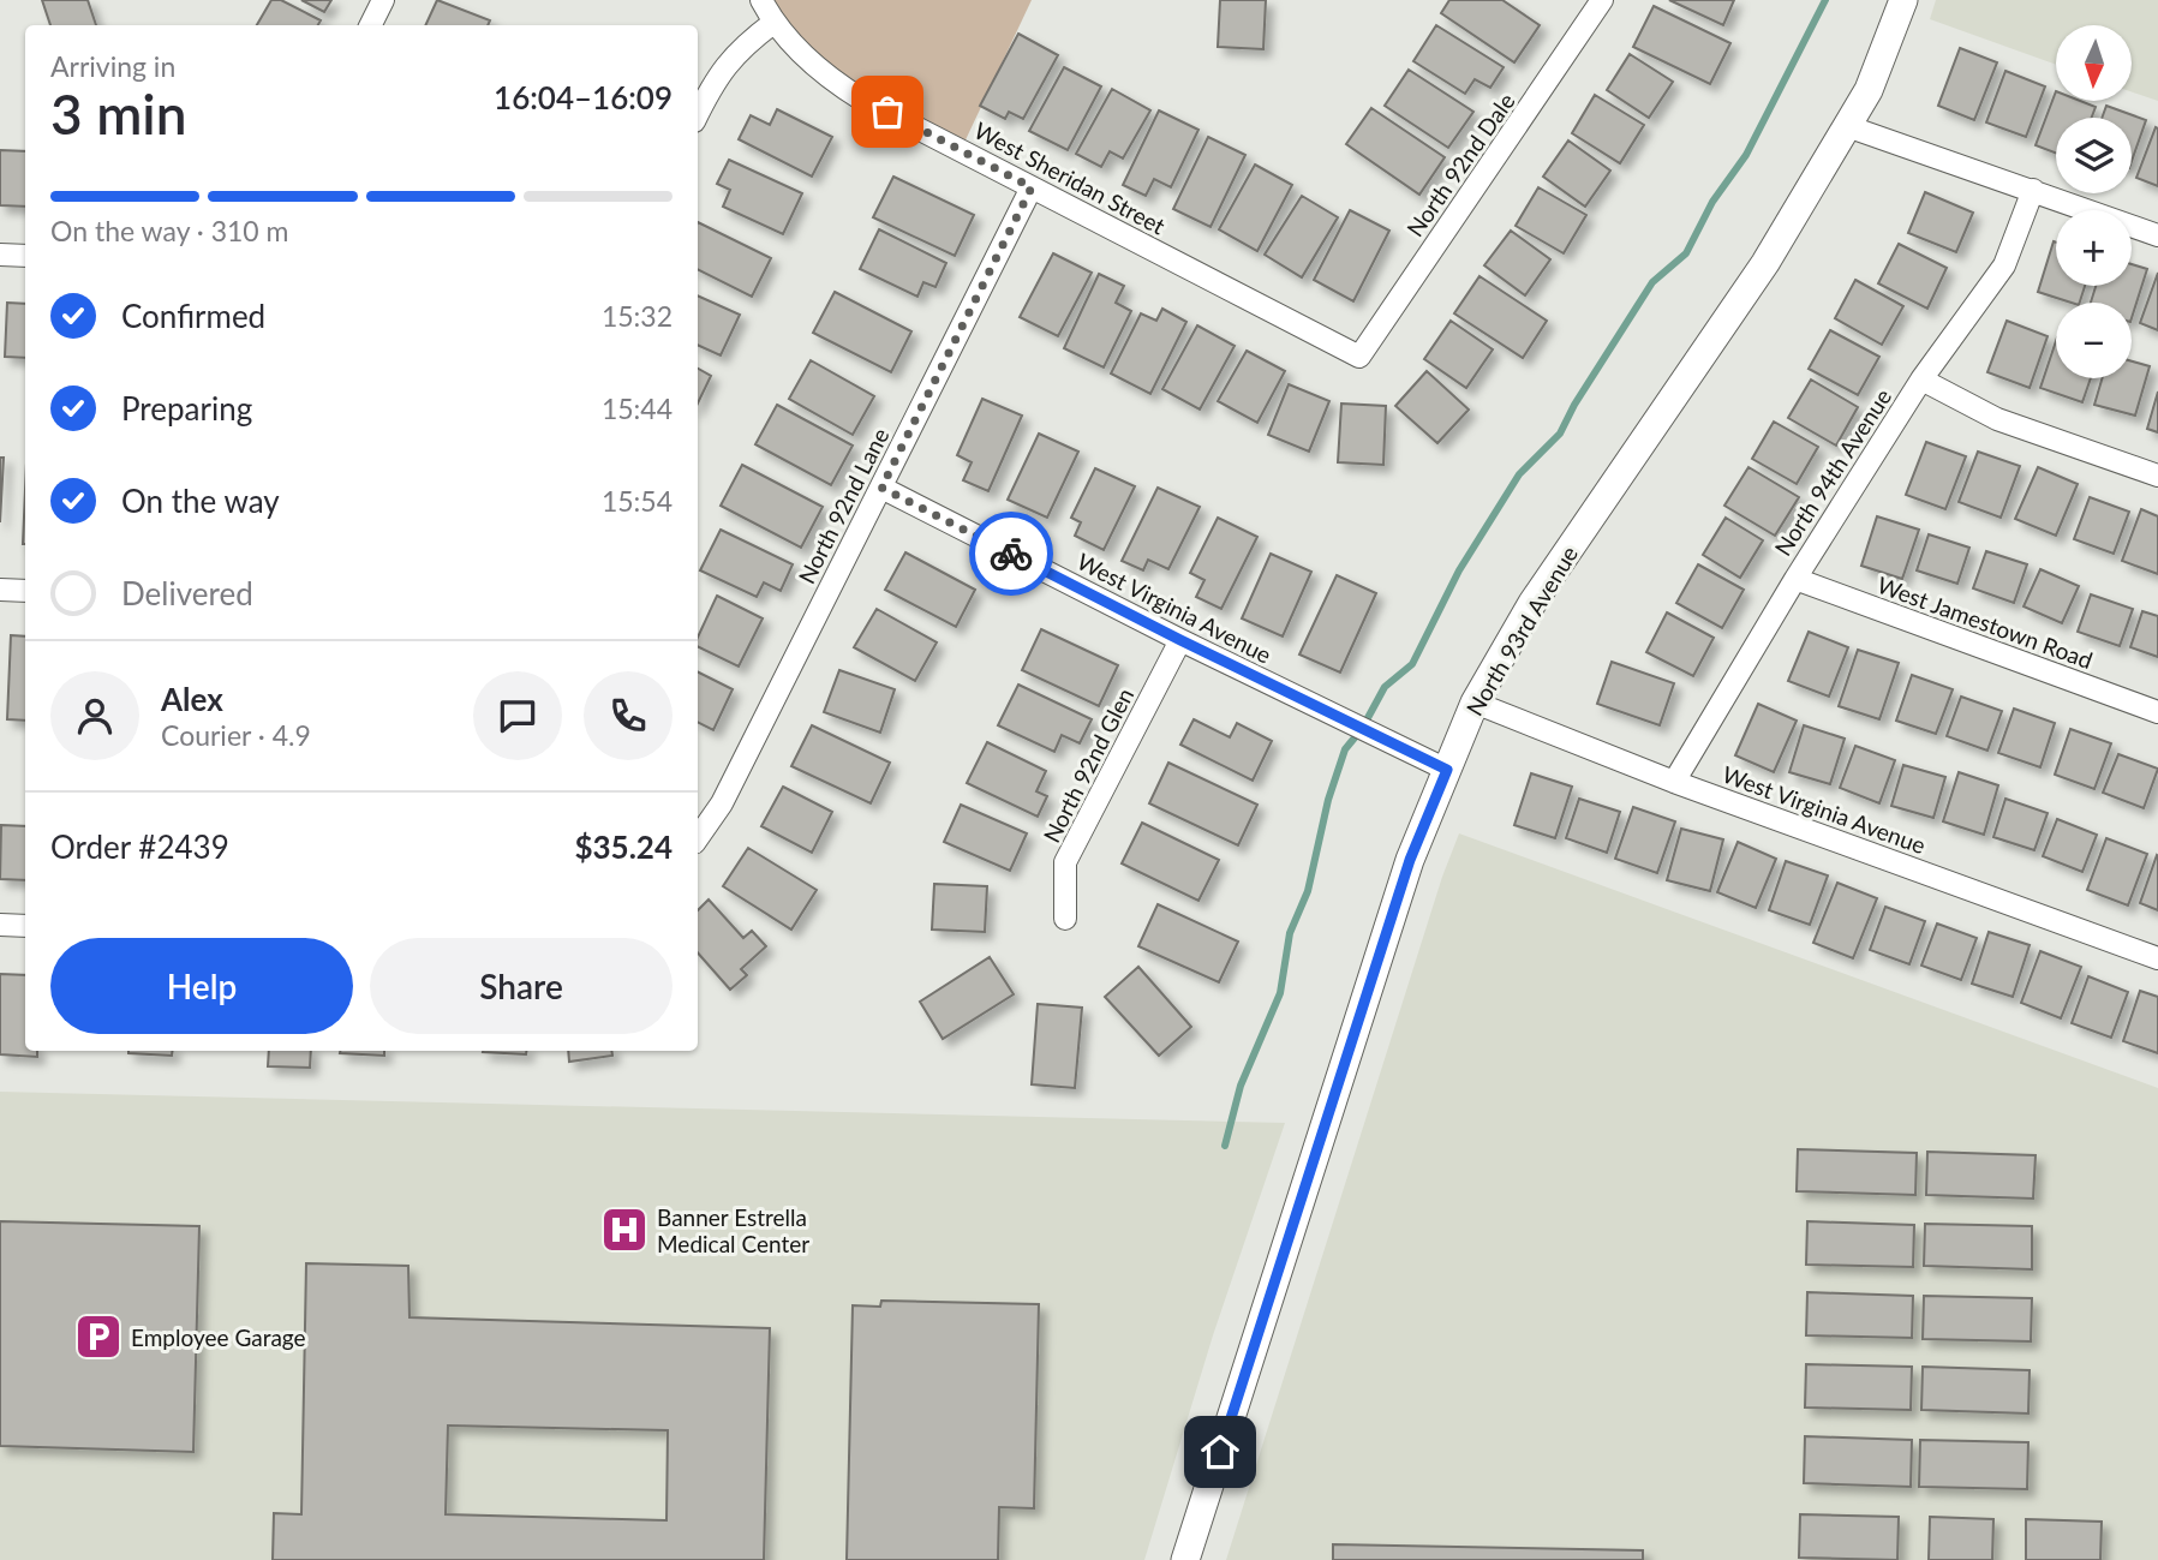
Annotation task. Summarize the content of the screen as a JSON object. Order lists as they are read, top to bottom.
{
  "streets": {
    "street": [
      "North 92nd Dale",
      "West Sheridan Street",
      "North 94th Avenue",
      "North 92nd Lane",
      "West Virginia Avenue",
      "West Jamestown Road",
      "North 93rd Avenue",
      "North 92nd Glen"
    ]
  },
  "crossings": [
    ["North 92nd Dale", "West Sheridan Street"],
    ["West Sheridan Street", "North 92nd Lane"],
    ["North 94th Avenue", "West Virginia Avenue"],
    ["North 94th Avenue", "West Jamestown Road"],
    ["North 92nd Lane", "West Virginia Avenue"],
    ["West Virginia Avenue", "North 93rd Avenue"],
    ["West Virginia Avenue", "North 92nd Glen"]
  ],
  "places": {
    "hospital": ["Banner Estrella Medical Center"],
    "parking": ["Employee Garage"]
  },
  "north": "bottom",
  "page": {
    "map_buttons": ["+", "−"],
    "heading": ["3 min", "Arriving in", "16:04–16:09"],
    "panel": [
      "Alex",
      "Courier · 4.9",
      "Order #2439",
      "$35.24"
    ],
    "bar": "On the way · 310 m",
    "list": [
      ["Confirmed", "15:32"],
      ["Preparing", "15:44"],
      ["On the way", "15:54"],
      "Delivered"
    ],
    "buttons": ["Help", "Share"]
  }
}
